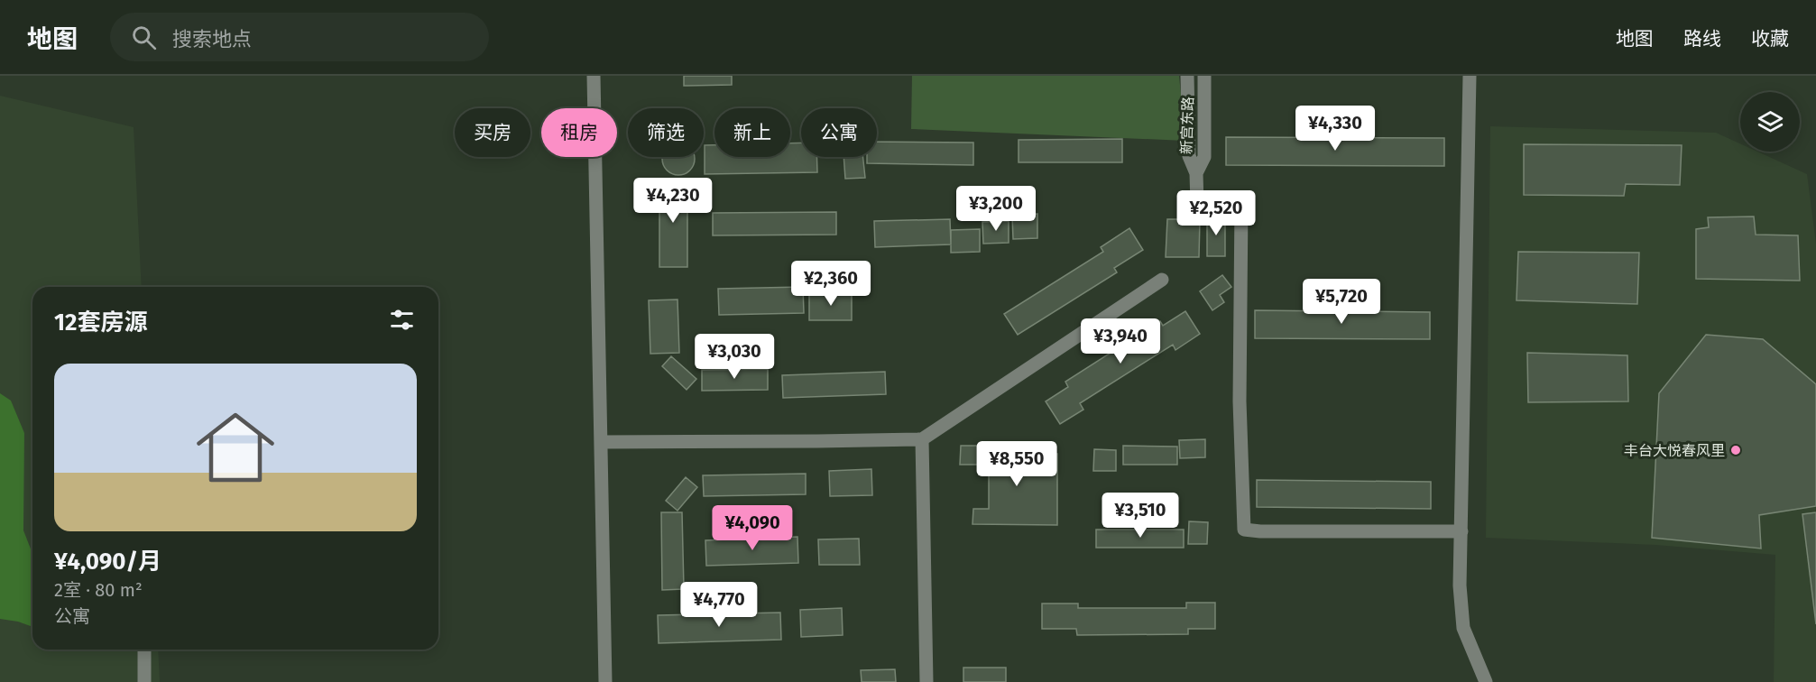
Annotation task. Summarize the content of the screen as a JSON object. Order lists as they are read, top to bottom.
{
  "streets": {
    "street": ["新宫东路"]
  },
  "places": ["丰台大悦春风里"],
  "page": {
    "header": "地图",
    "search": "搜索地点",
    "nav": ["地图", "路线", "收藏"],
    "price": [
      "¥4,330",
      "¥4,230",
      "¥3,200",
      "¥2,520",
      "¥2,360",
      "¥5,720",
      "¥3,940",
      "¥3,030",
      "¥8,550",
      "¥3,510",
      "¥4,090",
      "¥4,770"
    ],
    "chip": [
      "买房",
      "租房",
      "筛选",
      "新上",
      "公寓"
    ],
    "heading": "12套房源",
    "list": [
      {
        "name": "¥4,090/月",
        "note": "2室 · 80 m² · 公寓"
      }
    ]
  }
}
